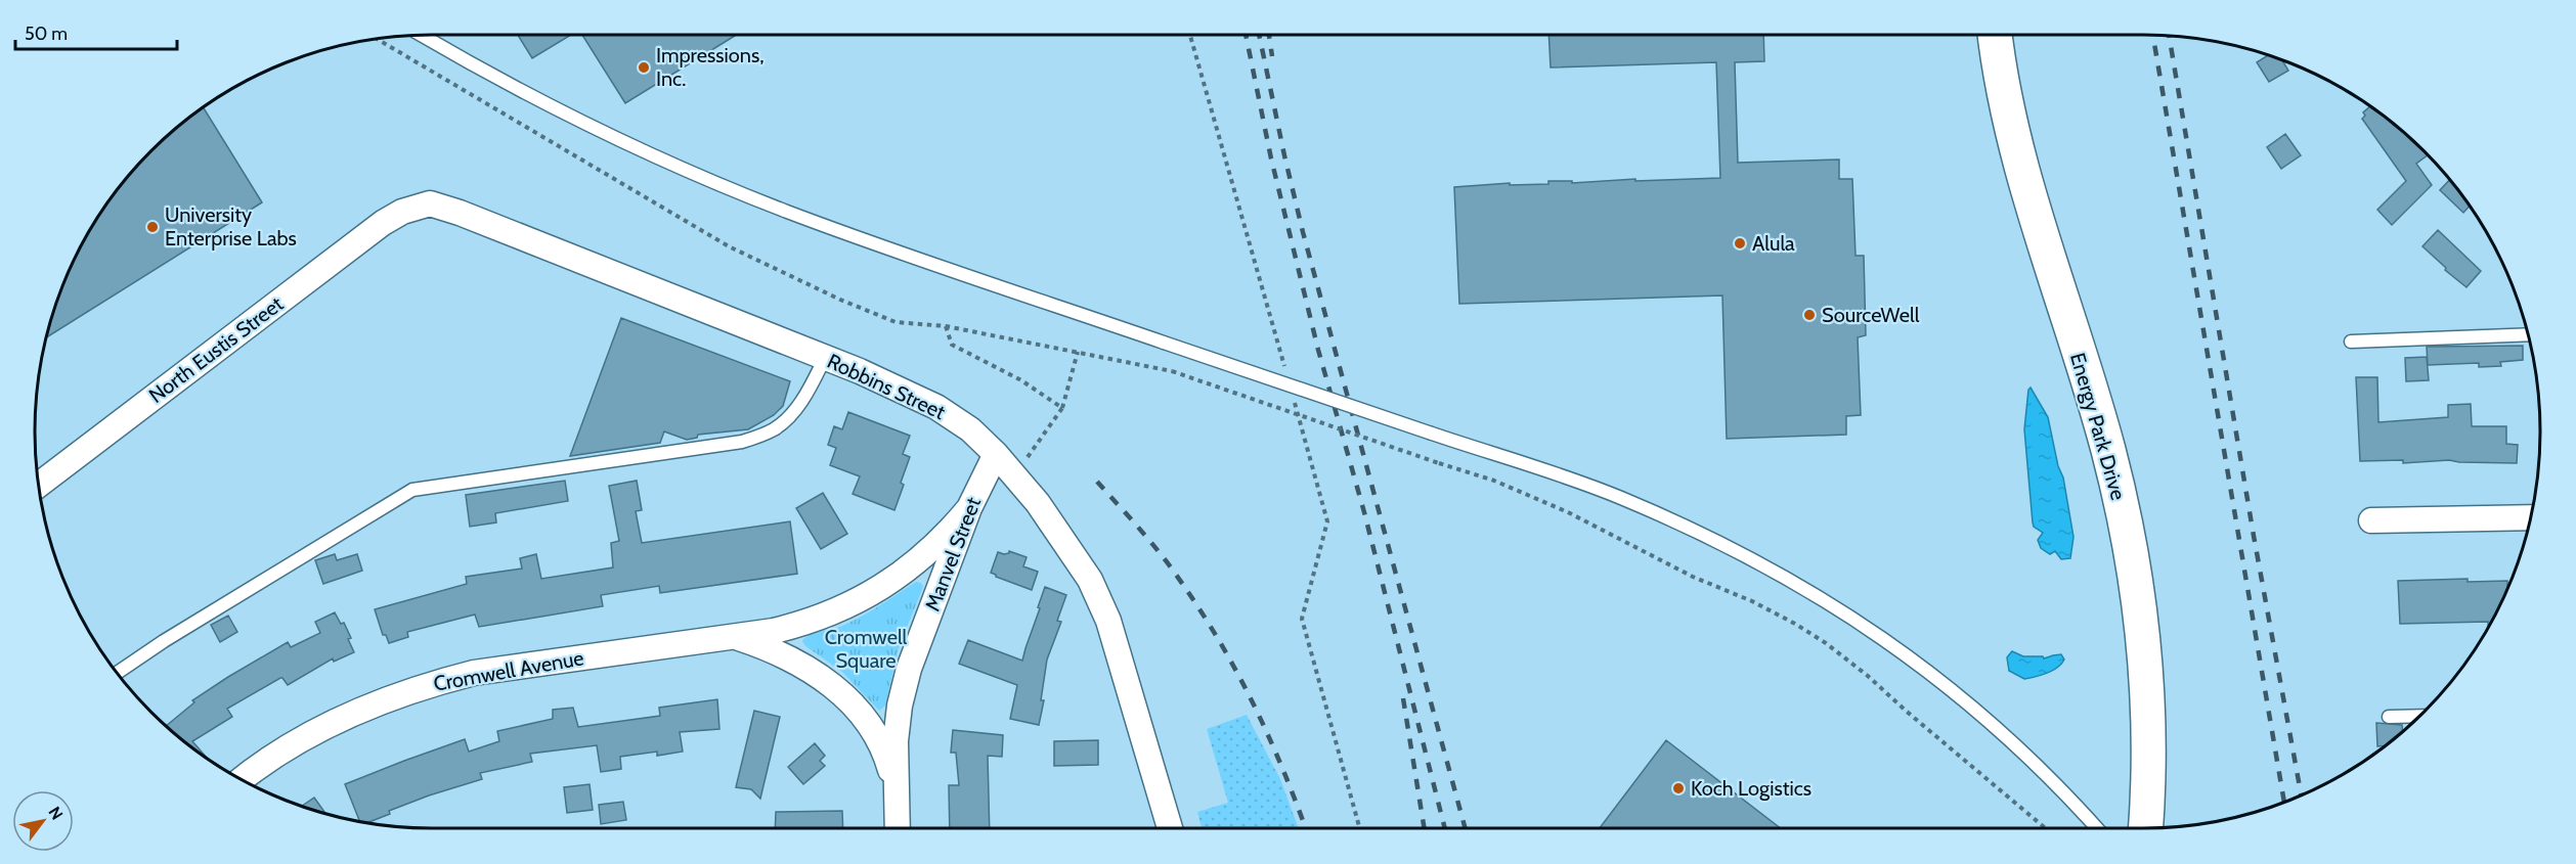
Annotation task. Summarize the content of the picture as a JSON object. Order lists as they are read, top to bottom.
{
  "streets": {
    "street": [
      "North Eustis Street",
      "Robbins Street",
      "Energy Park Drive",
      "Manvel Street",
      "Cromwell Avenue"
    ]
  },
  "crossings": [
    ["North Eustis Street", "Robbins Street"],
    ["Robbins Street", "Manvel Street"],
    ["Manvel Street", "Cromwell Avenue"]
  ],
  "parks": ["Cromwell Square"],
  "places": [
    "Impressions, Inc.",
    "University Enterprise Labs",
    "Alula",
    "SourceWell",
    "Koch Logistics"
  ],
  "scale_bar": "50 m",
  "north": "top right"
}
